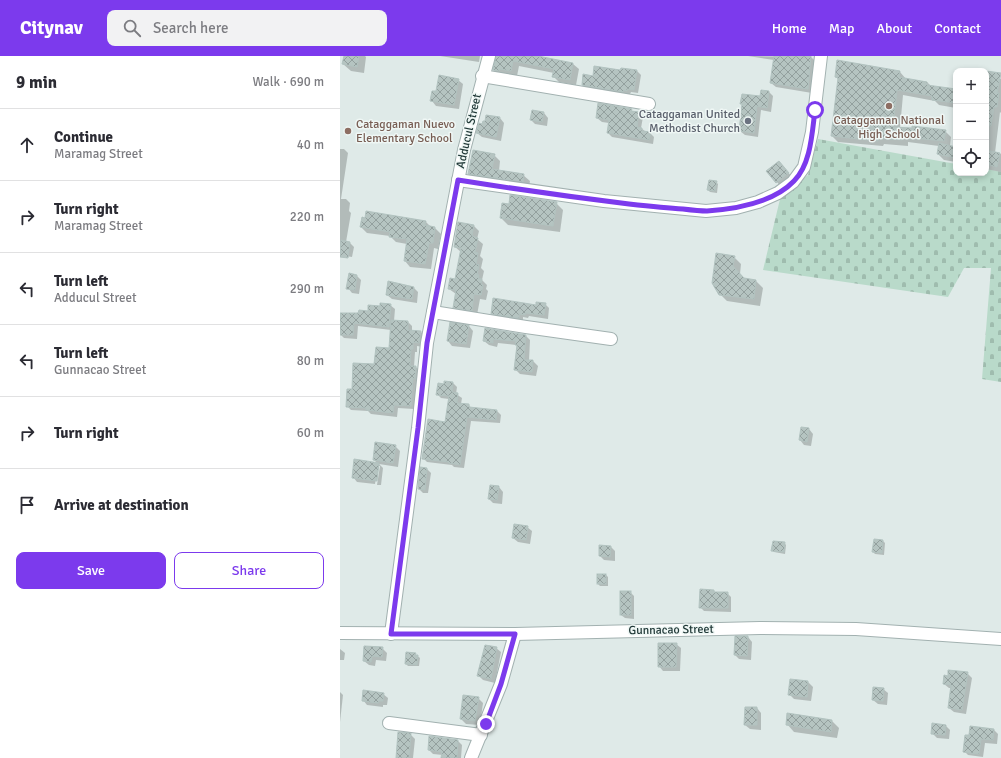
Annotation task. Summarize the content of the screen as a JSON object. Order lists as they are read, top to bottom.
{
  "streets": {
    "street": ["Adducul Street", "Gunnacao Street"]
  },
  "crossings": [
    ["Adducul Street", "Gunnacao Street"]
  ],
  "places": ["Cataggaman National High School", "Cataggaman United Methodist Church", "Cataggaman Nuevo Elementary School"],
  "page": {
    "header": "Citynav",
    "search": "Search here",
    "nav": [
      "Home",
      "Map",
      "About",
      "Contact"
    ],
    "heading": ["9 min", "Walk · 690 m"],
    "map_buttons": ["+", "−"],
    "list": [
      ["Continue", "Maramag Street", "40 m"],
      ["Turn right", "Maramag Street", "220 m"],
      ["Turn left", "Adducul Street", "290 m"],
      ["Turn left", "Gunnacao Street", "80 m"],
      ["Turn right", "60 m"],
      "Arrive at destination"
    ],
    "buttons": ["Save", "Share"]
  }
}
